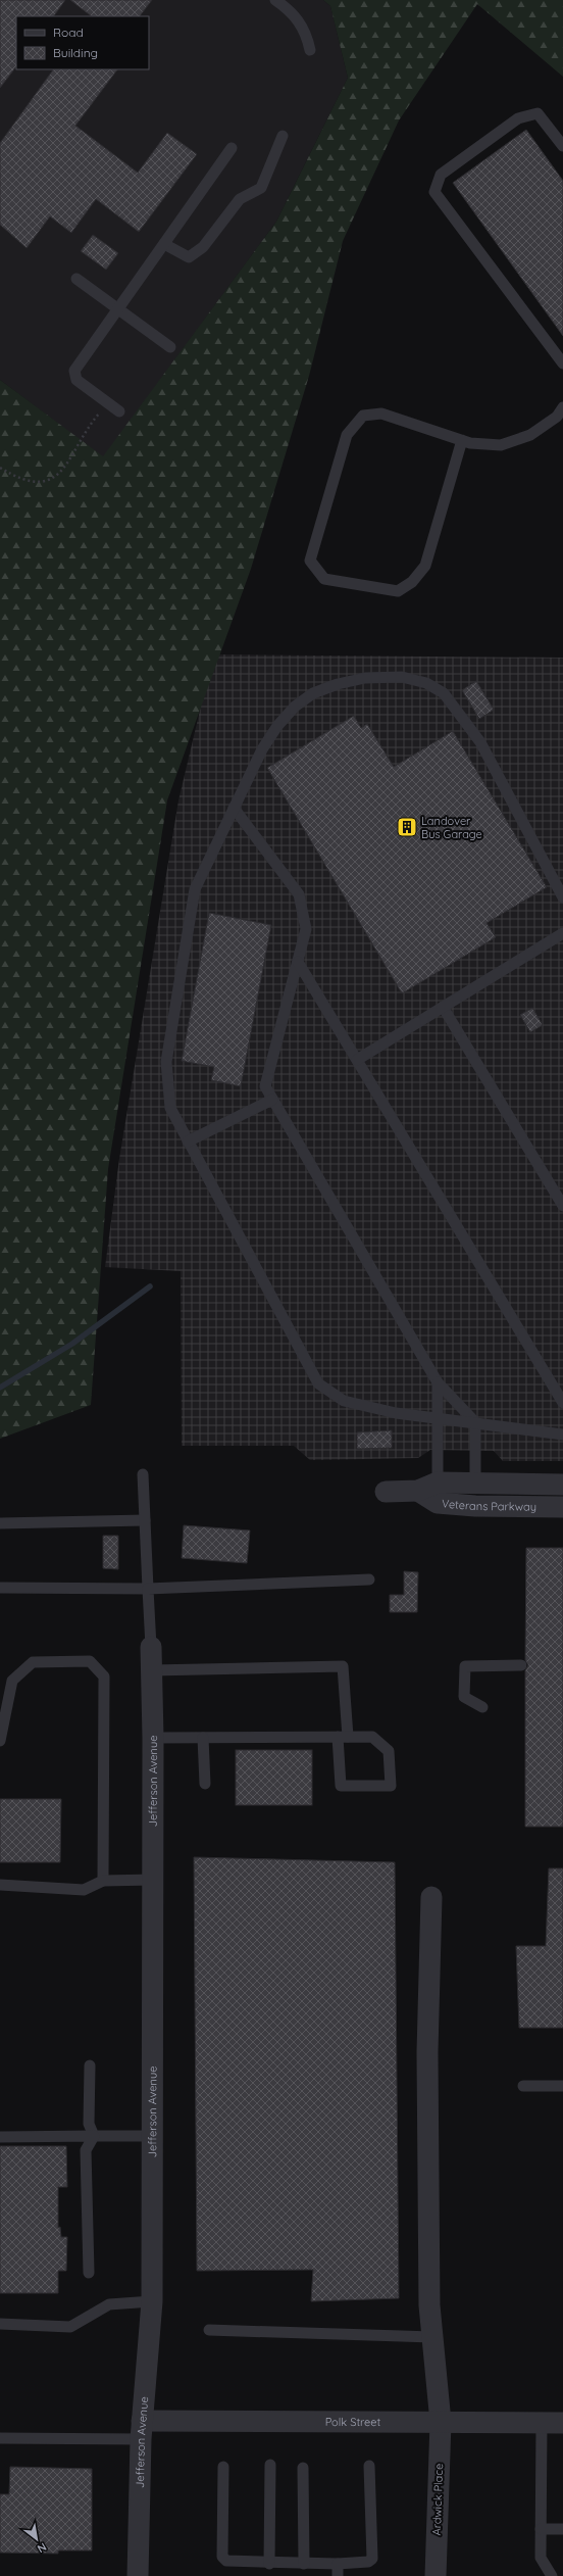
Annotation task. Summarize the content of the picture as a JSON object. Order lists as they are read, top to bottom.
{
  "streets": {
    "street": [
      "Veterans Parkway",
      "Jefferson Avenue",
      "Polk Street",
      "Ardwick Place"
    ]
  },
  "crossings": [
    ["Jefferson Avenue", "Polk Street"],
    ["Polk Street", "Ardwick Place"]
  ],
  "places": {
    "building": ["Landover Bus Garage"]
  },
  "legend": ["Road", "Building"],
  "north": "bottom right"
}
